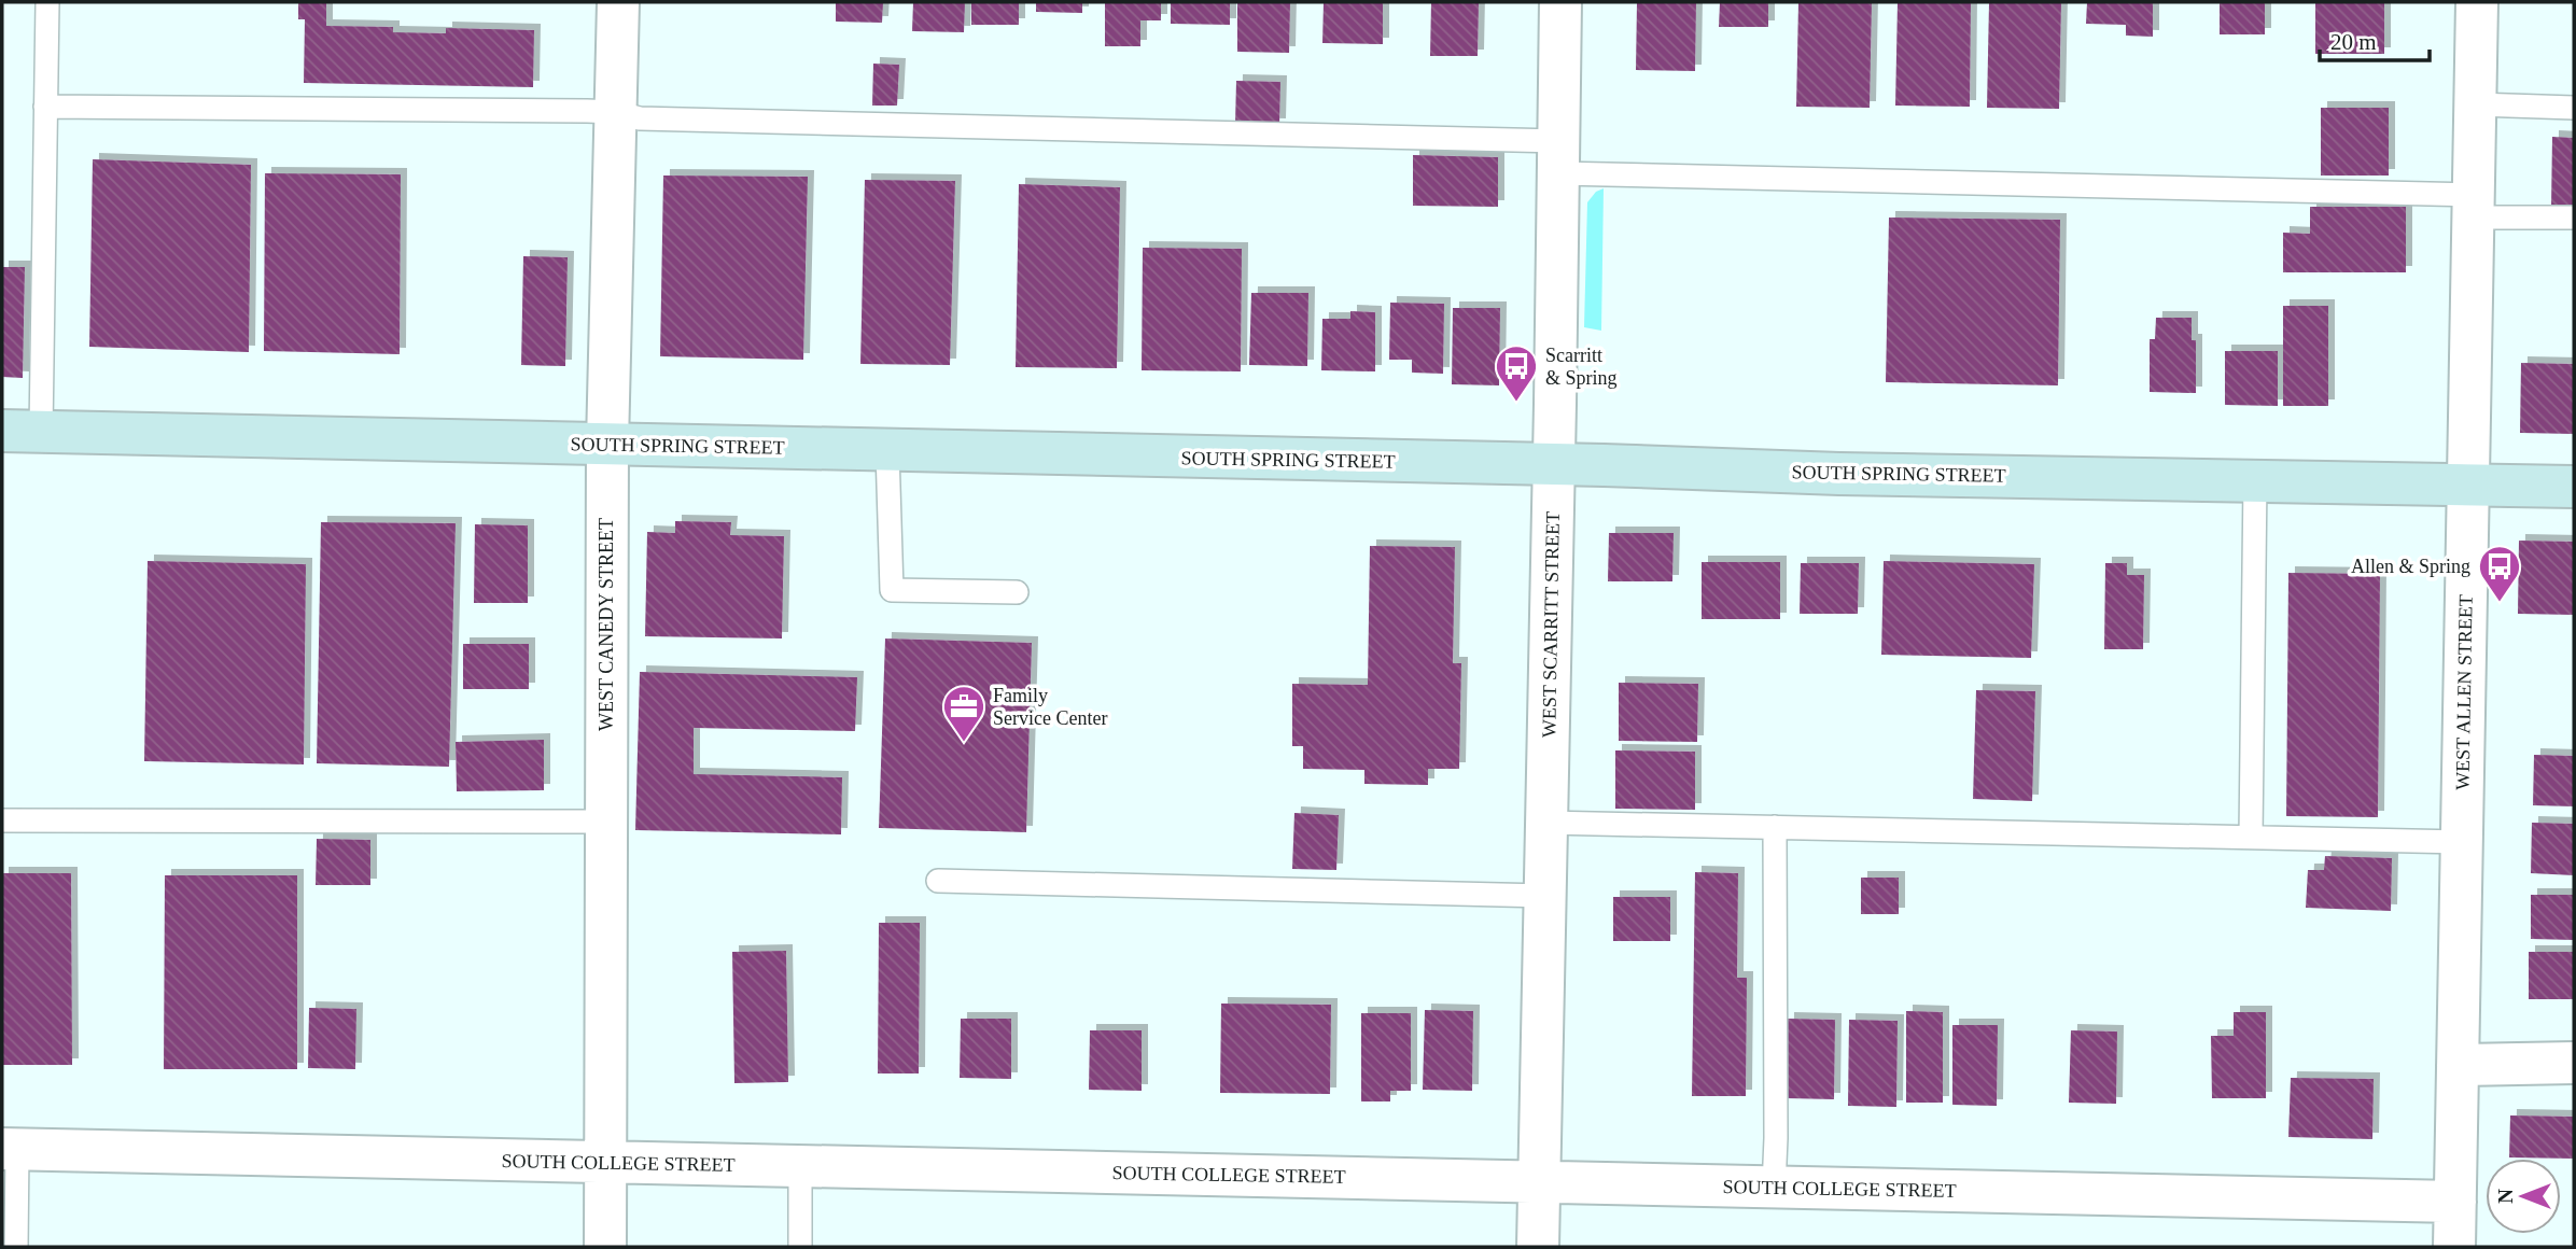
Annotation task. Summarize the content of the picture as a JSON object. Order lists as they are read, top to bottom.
{
  "streets": {
    "street": [
      "SOUTH SPRING STREET",
      "WEST CANEDY STREET",
      "WEST SCARRITT STREET",
      "WEST ALLEN STREET",
      "SOUTH COLLEGE STREET"
    ]
  },
  "crossings": [
    ["SOUTH SPRING STREET", "WEST CANEDY STREET"],
    ["SOUTH SPRING STREET", "WEST SCARRITT STREET"],
    ["SOUTH SPRING STREET", "WEST ALLEN STREET"],
    ["WEST CANEDY STREET", "SOUTH COLLEGE STREET"],
    ["WEST SCARRITT STREET", "SOUTH COLLEGE STREET"],
    ["WEST ALLEN STREET", "SOUTH COLLEGE STREET"]
  ],
  "places": {
    "bus stop": ["Scarritt & Spring", "Allen & Spring"],
    "office": ["Family Service Center"]
  },
  "scale_bar": "20 m",
  "north": "left"
}
